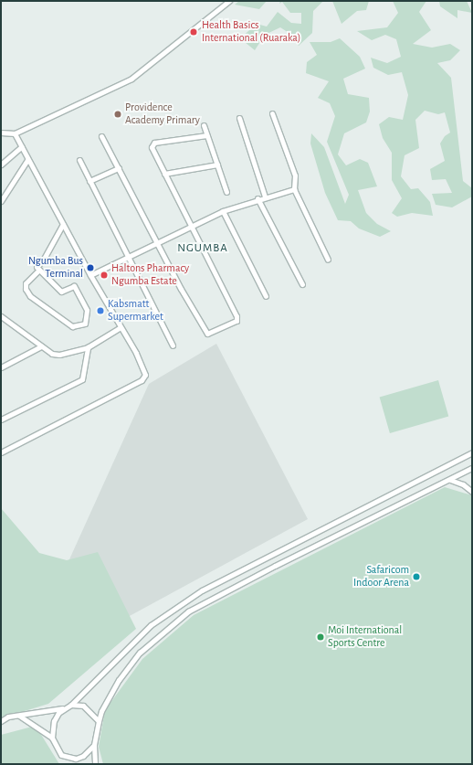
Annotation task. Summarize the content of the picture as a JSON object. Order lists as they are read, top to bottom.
{
  "districts": ["NGUMBA"],
  "places": [
    "Health Basics International (Ruaraka)",
    "Providence Academy Primary",
    "Ngumba Bus Terminal",
    "Haltons Pharmacy Ngumba Estate",
    "Kabsmatt Supermarket",
    "Safaricom Indoor Arena",
    "Moi International Sports Centre"
  ]
}
